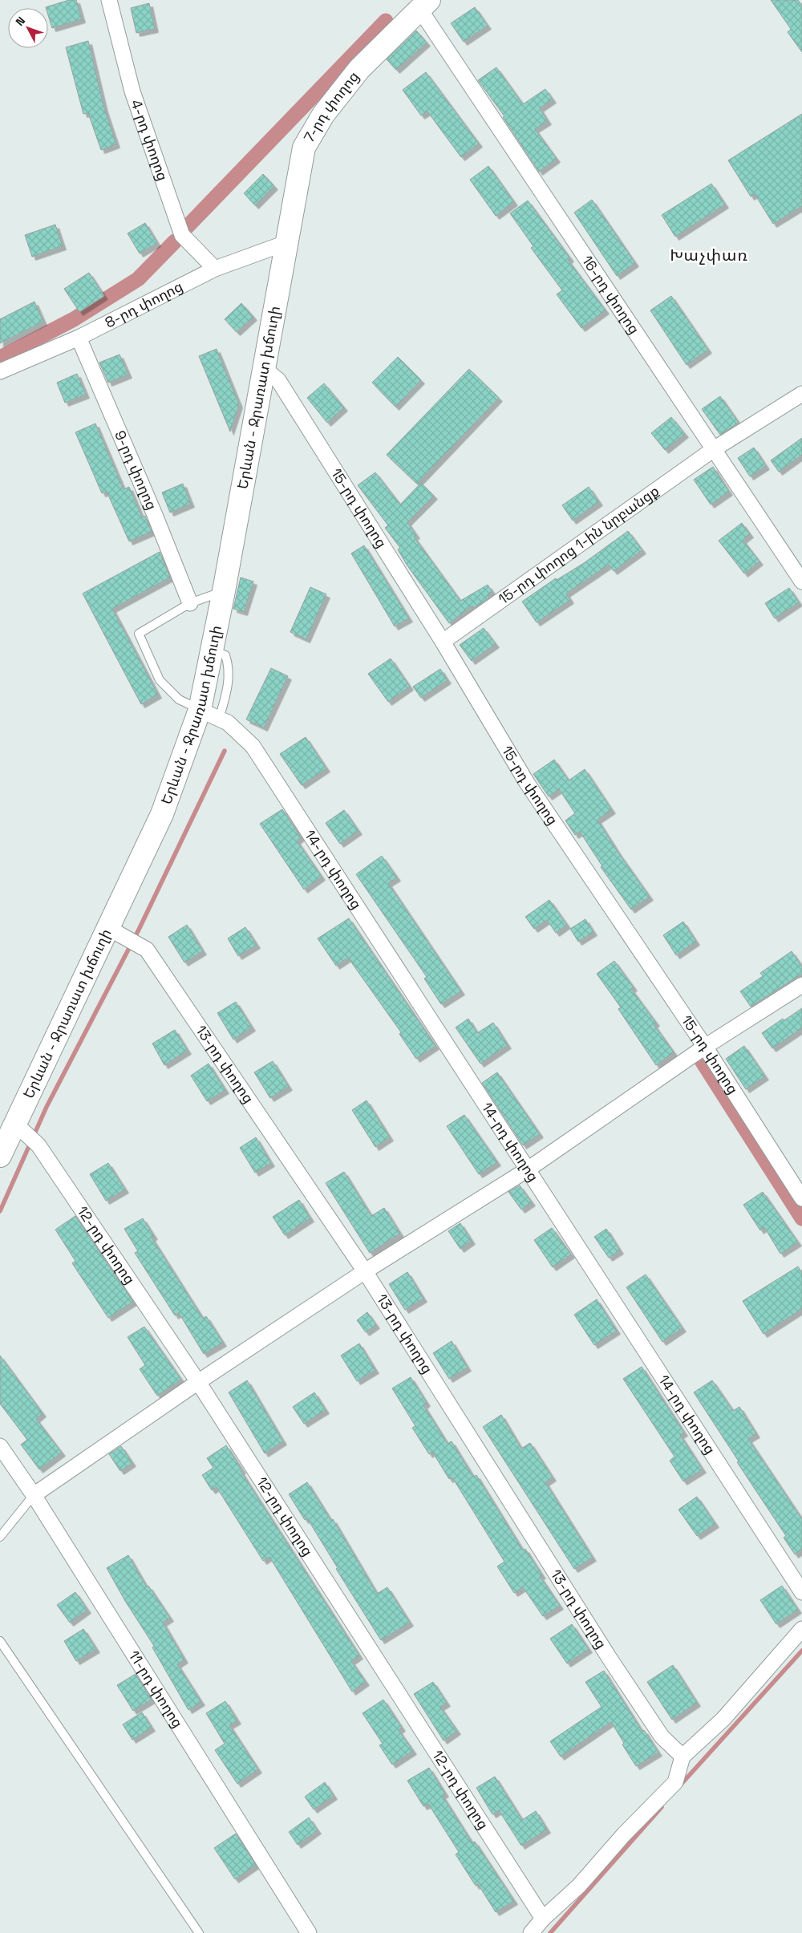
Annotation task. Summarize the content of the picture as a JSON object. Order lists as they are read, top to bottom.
{
  "streets": {
    "main road": ["7-րդ փողոց", "Երևան - Ջրառատ խճուղի"],
    "street": [
      "4-րդ փողոց",
      "16-րդ փողոց",
      "8-րդ փողոց",
      "9-րդ փողոց",
      "15-րդ փողոց",
      "15-րդ փողոց 1-ին նրբանցք",
      "14-րդ փողոց",
      "13-րդ փողոց",
      "12-րդ փողոց",
      "11-րդ փողոց"
    ]
  },
  "crossings": [
    ["7-րդ փողոց", "16-րդ փողոց"],
    ["7-րդ փողոց", "8-րդ փողոց"],
    ["7-րդ փողոց", "Երևան - Ջրառատ խճուղի"],
    ["4-րդ փողոց", "8-րդ փողոց"],
    ["16-րդ փողոց", "15-րդ փողոց 1-ին նրբանցք"],
    ["8-րդ փողոց", "Երևան - Ջրառատ խճուղի"],
    ["8-րդ փողոց", "9-րդ փողոց"],
    ["Երևան - Ջրառատ խճուղի", "15-րդ փողոց"],
    ["Երևան - Ջրառատ խճուղի", "14-րդ փողոց"],
    ["Երևան - Ջրառատ խճուղի", "13-րդ փողոց"],
    ["Երևան - Ջրառատ խճուղի", "12-րդ փողոց"],
    ["15-րդ փողոց", "15-րդ փողոց 1-ին նրբանցք"]
  ],
  "districts": ["Խաչփառ"],
  "north": "top left"
}
